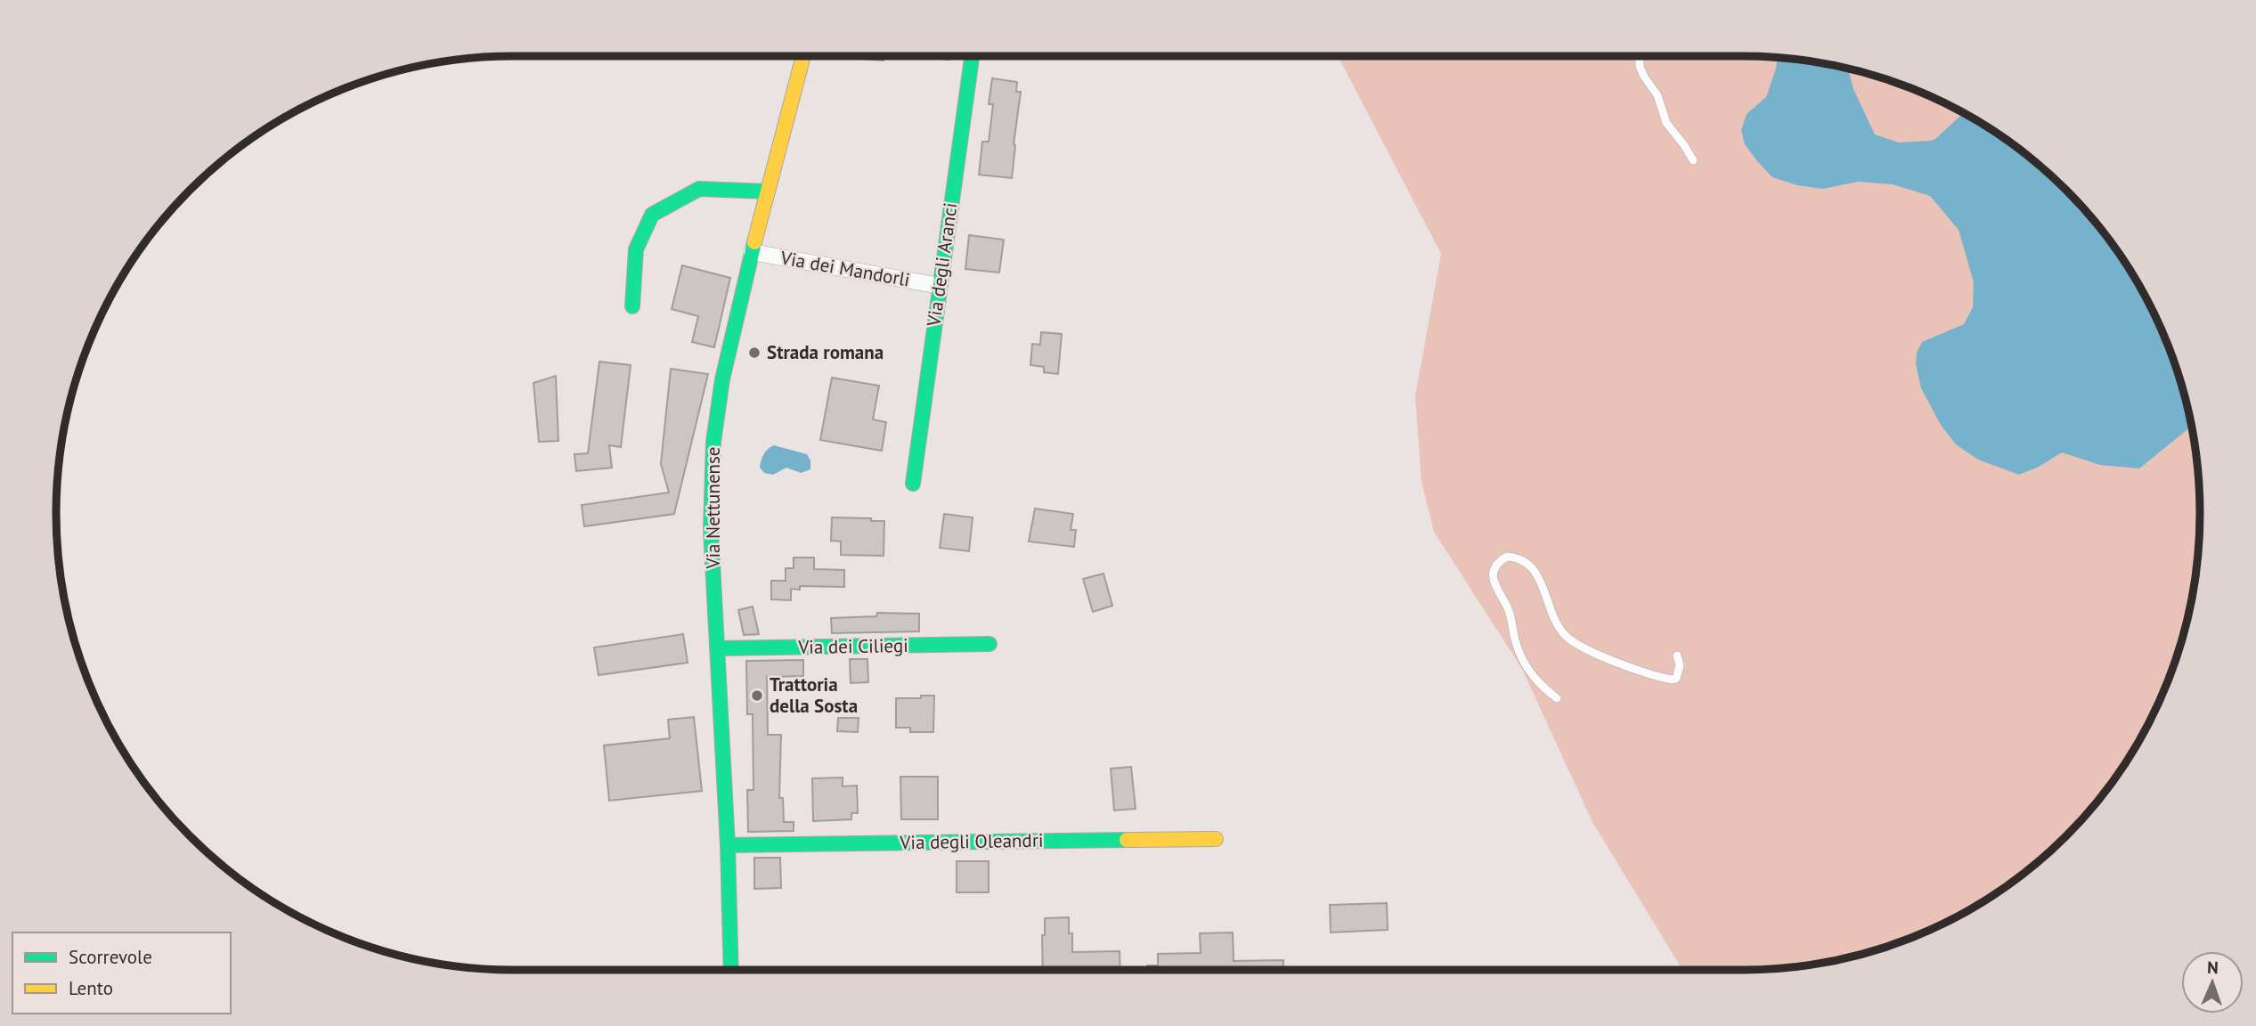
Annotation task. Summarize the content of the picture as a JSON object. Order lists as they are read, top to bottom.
{
  "streets": {
    "street": [
      "Via degli Aranci",
      "Via dei Mandorli",
      "Via Nettunense",
      "Via dei Ciliegi",
      "Via degli Oleandri"
    ]
  },
  "crossings": [
    ["Via degli Aranci", "Via dei Mandorli"],
    ["Via dei Mandorli", "Via Nettunense"],
    ["Via Nettunense", "Via dei Ciliegi"],
    ["Via Nettunense", "Via degli Oleandri"]
  ],
  "places": ["Strada romana", "Trattoria della Sosta"],
  "legend": ["Scorrevole", "Lento"],
  "north": "top"
}
